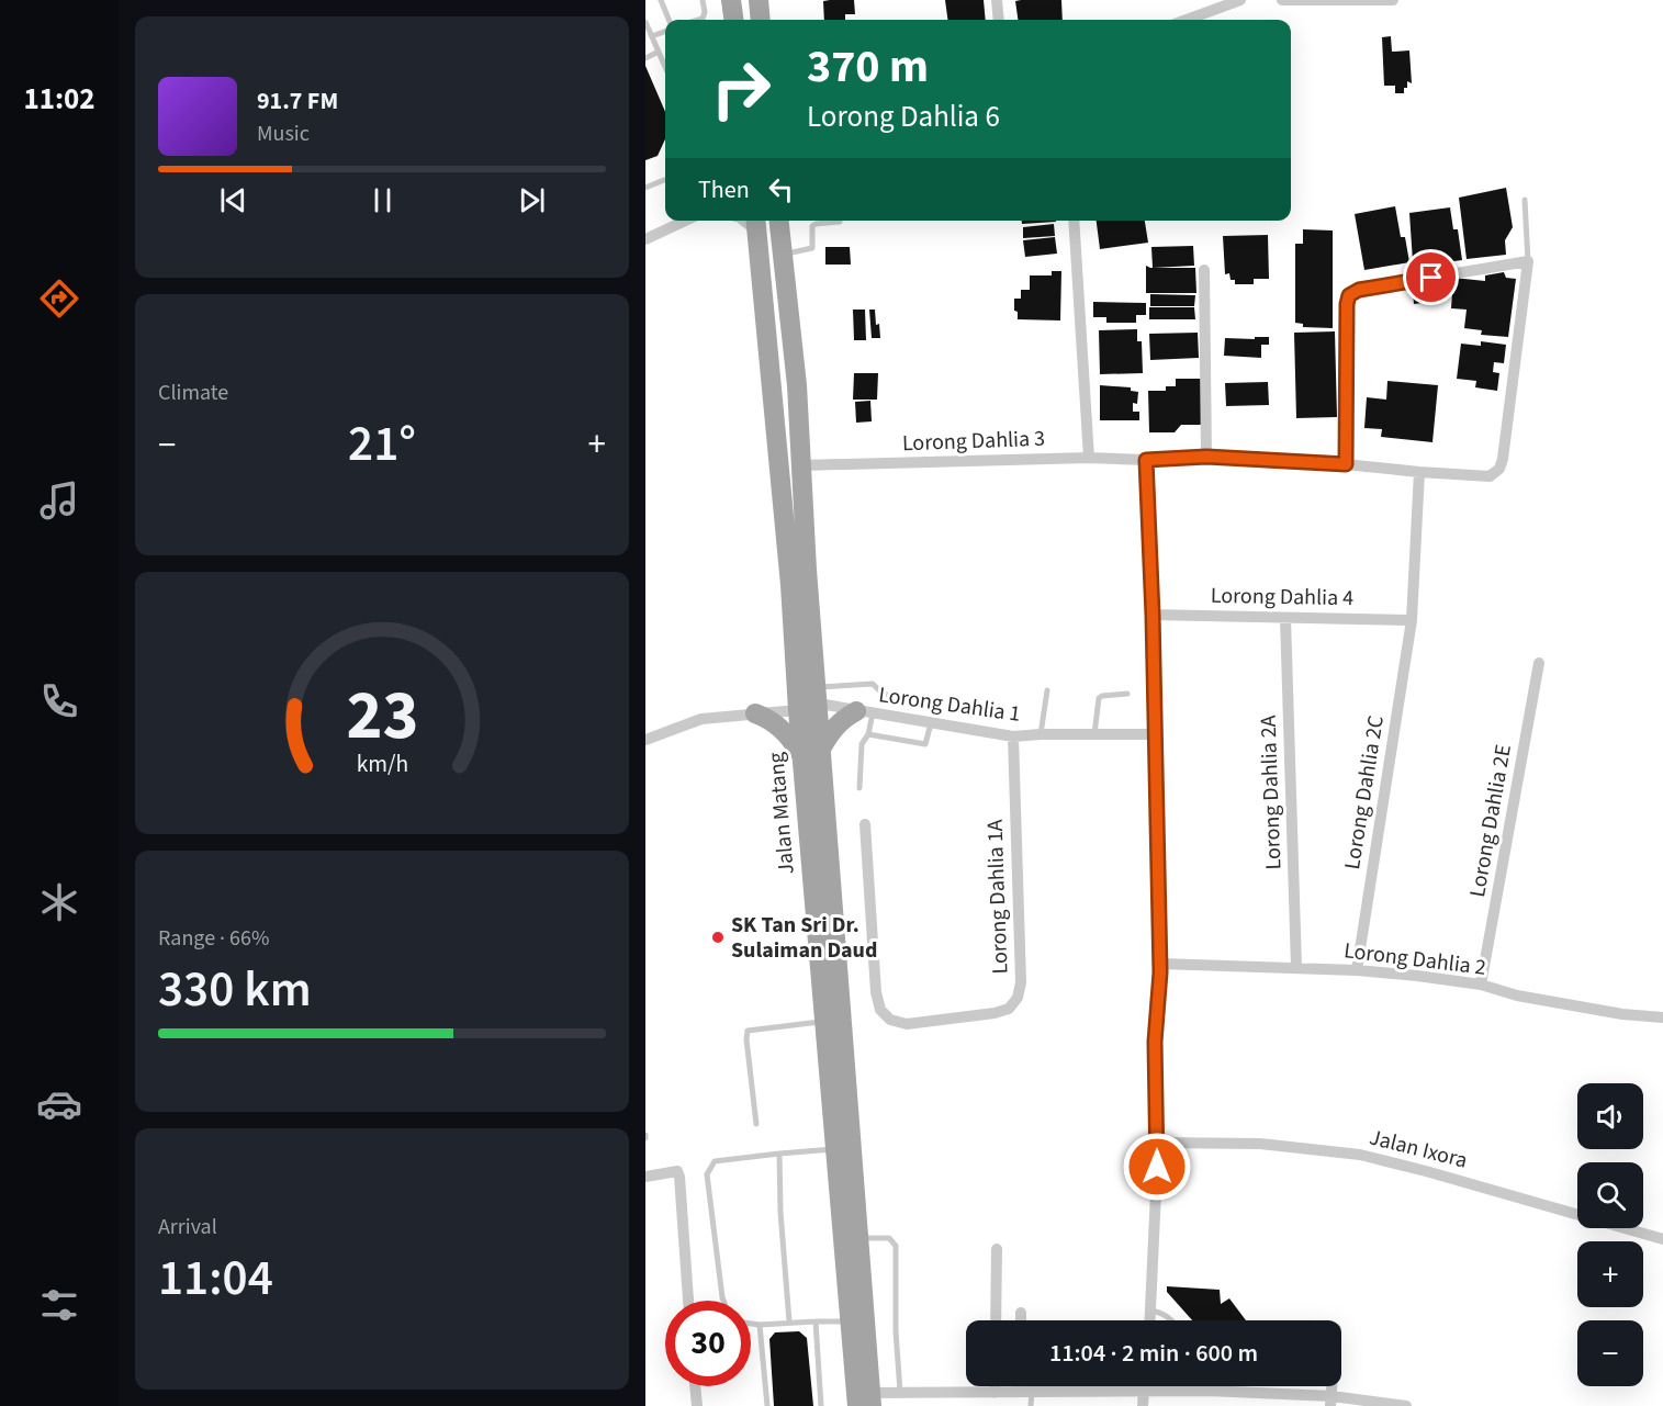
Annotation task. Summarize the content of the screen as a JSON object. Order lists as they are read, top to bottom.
{
  "streets": {
    "main road": ["Jalan Matang"],
    "street": [
      "Lorong Dahlia 3",
      "Lorong Dahlia 4",
      "Lorong Dahlia 1",
      "Lorong Dahlia 2A",
      "Lorong Dahlia 2C",
      "Lorong Dahlia 2E",
      "Lorong Dahlia 1A",
      "Lorong Dahlia 2",
      "Jalan Ixora"
    ]
  },
  "crossings": [
    ["Lorong Dahlia 3", "Lorong Dahlia 2C"],
    ["Lorong Dahlia 3", "Jalan Matang"],
    ["Lorong Dahlia 4", "Lorong Dahlia 2A"],
    ["Lorong Dahlia 4", "Lorong Dahlia 2C"],
    ["Lorong Dahlia 1", "Jalan Matang"],
    ["Lorong Dahlia 1", "Lorong Dahlia 1A"],
    ["Lorong Dahlia 2A", "Lorong Dahlia 2"],
    ["Lorong Dahlia 2C", "Lorong Dahlia 2"],
    ["Lorong Dahlia 2E", "Lorong Dahlia 2"]
  ],
  "places": ["SK Tan Sri Dr. Sulaiman Daud"],
  "page": {
    "tabs": "11:02",
    "turn": ["370 m", "Lorong Dahlia 6"],
    "song": ["91.7 FM", "Music"],
    "then": "Then",
    "tile": [
      "Climate",
      ["Range · 66%", "330 km"],
      ["Arrival", "11:04"]
    ],
    "heat": ["−", "21°", "+"],
    "map_buttons": ["+", "−"],
    "limit": "30",
    "trip": "11:04 · 2 min · 600 m",
    "gauge": ["23", "km/h"]
  }
}
